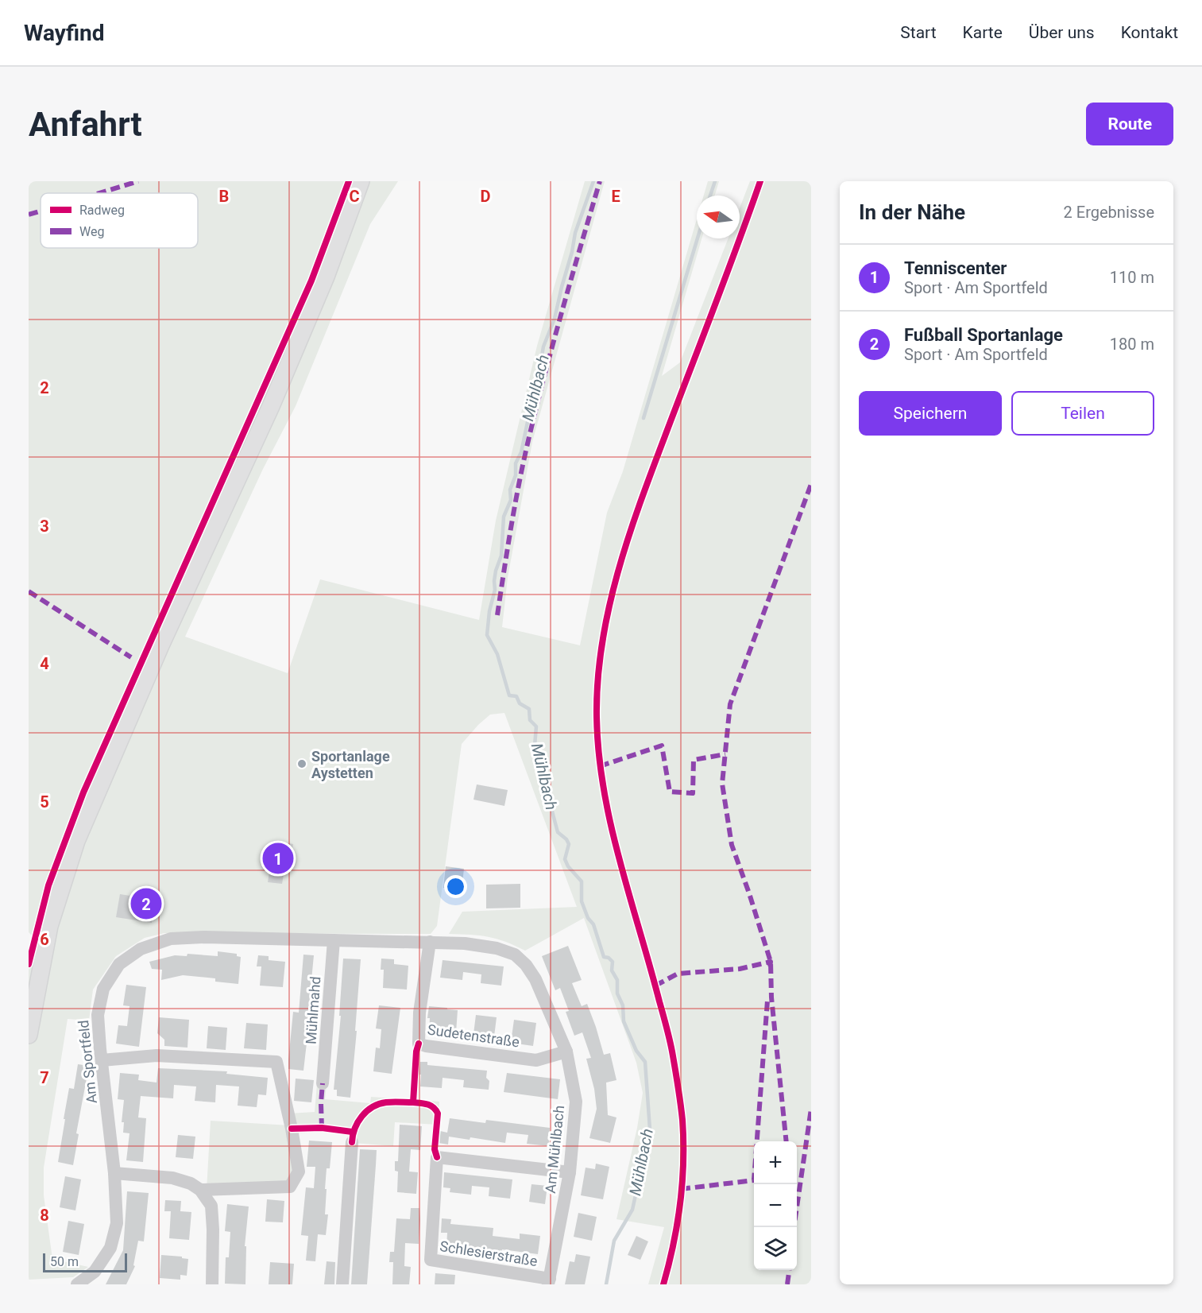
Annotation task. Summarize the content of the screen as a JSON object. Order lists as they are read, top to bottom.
{
  "streets": {
    "street": [
      "Mühlmahd",
      "Sudetenstraße",
      "Am Sportfeld",
      "Am Mühlbach",
      "Schlesierstraße"
    ]
  },
  "crossings": [
    ["Mühlmahd", "Am Sportfeld"],
    ["Sudetenstraße", "Am Sportfeld"],
    ["Sudetenstraße", "Am Mühlbach"],
    ["Am Sportfeld", "Am Mühlbach"],
    ["Am Mühlbach", "Schlesierstraße"]
  ],
  "water": ["Mühlbach"],
  "places": ["Sportanlage Aystetten"],
  "legend": ["Radweg", "Weg"],
  "scale_bar": "50 m",
  "north": "left",
  "page": {
    "header": "Wayfind",
    "nav": [
      "Start",
      "Karte",
      "Über uns",
      "Kontakt"
    ],
    "buttons": [
      "Route",
      ["Speichern", "Teilen"]
    ],
    "title": "Anfahrt",
    "heading": ["In der Nähe", "2 Ergebnisse"],
    "list": [
      {
        "mark": "1",
        "name": "Tenniscenter",
        "note": "Sport · Am Sportfeld",
        "value": "110 m"
      },
      {
        "mark": "2",
        "name": "Fußball Sportanlage",
        "note": "Sport · Am Sportfeld",
        "value": "180 m"
      }
    ],
    "pins": ["1", "2"],
    "map_buttons": ["+", "−"],
    "scale": "50 m"
  },
  "grid": {
    "columns": [
      "B",
      "C",
      "D",
      "E"
    ],
    "rows": [
      "2",
      "3",
      "4",
      "5",
      "6",
      "7",
      "8"
    ]
  }
}
